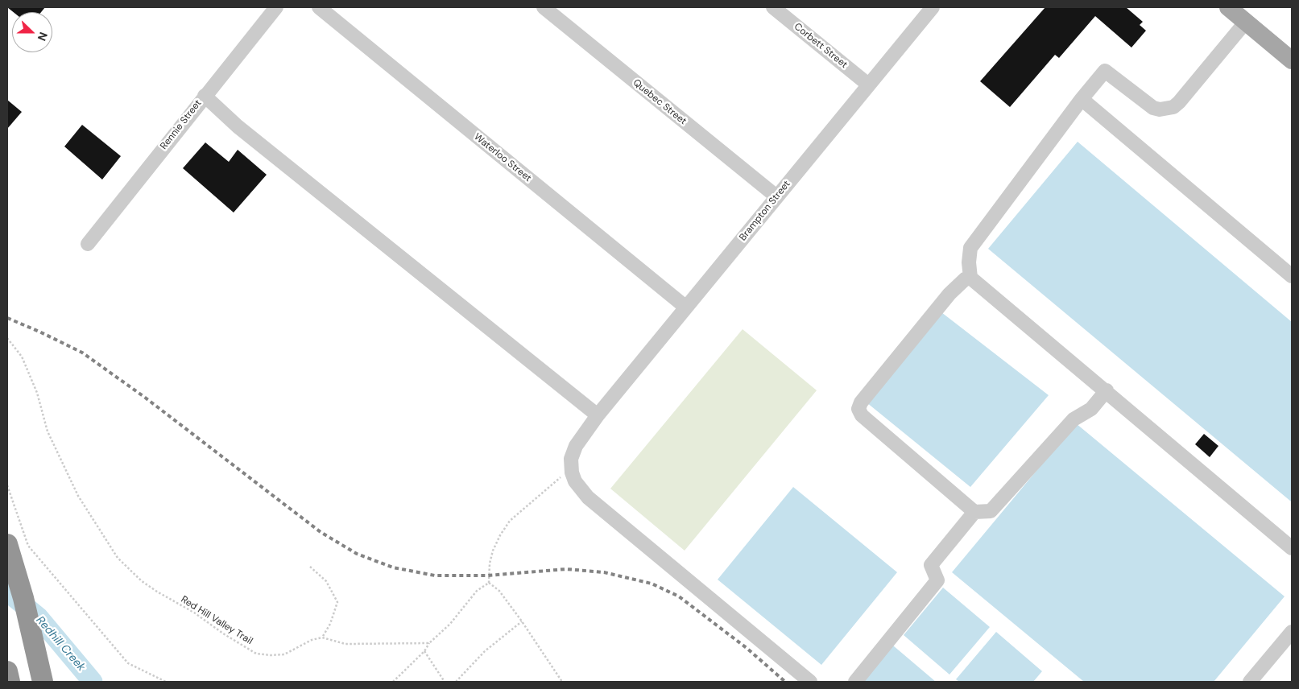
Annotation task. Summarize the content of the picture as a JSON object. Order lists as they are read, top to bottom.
{
  "streets": {
    "street": [
      "Corbett Street",
      "Quebec Street",
      "Rennie Street",
      "Waterloo Street",
      "Brampton Street"
    ],
    "path": ["Red Hill Valley Trail"]
  },
  "crossings": [
    ["Corbett Street", "Brampton Street"],
    ["Quebec Street", "Brampton Street"],
    ["Waterloo Street", "Brampton Street"]
  ],
  "water": ["Redhill Creek"],
  "north": "right"
}
